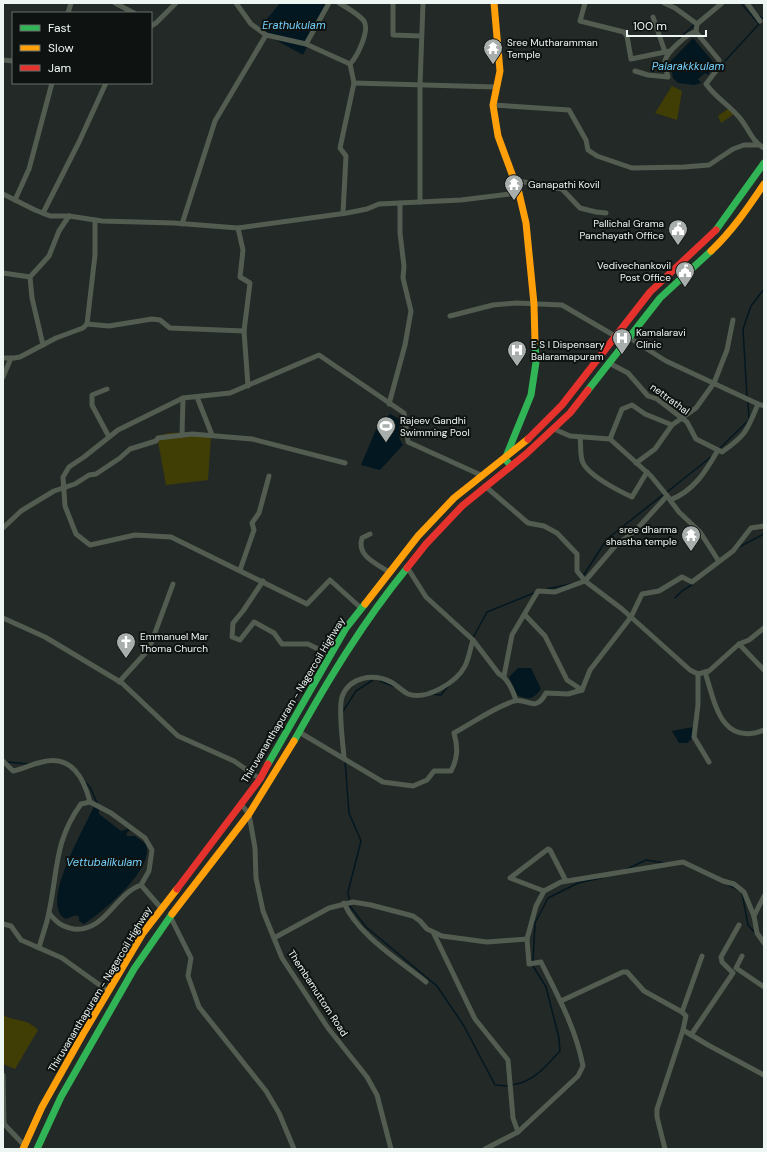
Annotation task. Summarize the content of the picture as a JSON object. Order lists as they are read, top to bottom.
{
  "streets": {
    "main road": ["Thiruvananthapuram - Nagercoil Highway"],
    "street": ["nettrathal", "Thembamuttom Road"]
  },
  "crossings": [
    ["nettrathal", "Thiruvananthapuram - Nagercoil Highway"],
    ["Thiruvananthapuram - Nagercoil Highway", "Thembamuttom Road"]
  ],
  "water": ["Erathukulam", "Palarakkkulam", "Vettubalikulam"],
  "places": {
    "temple": ["Sree Mutharamman Temple", "Ganapathi Kovil", "sree dharma shastha temple"],
    "public building": ["Pallichal Grama Panchayath Office", "Vedivechankovil Post Office"],
    "hospital": ["Kamalaravi Clinic", "E S I Dispensary Balaramapuram"],
    "sports": ["Rajeev Gandhi Swimming Pool"],
    "church": ["Emmanuel Mar Thoma Church"]
  },
  "legend": ["Fast", "Slow", "Jam"],
  "scale_bar": "100 m"
}
